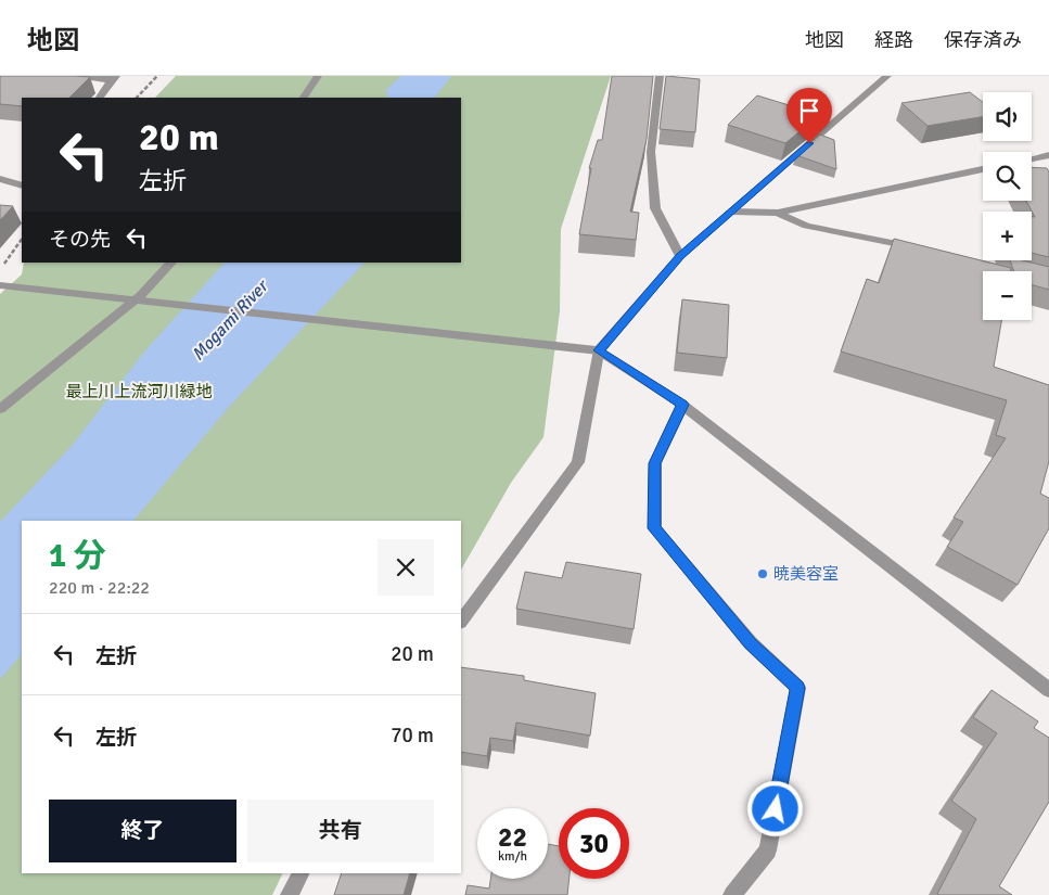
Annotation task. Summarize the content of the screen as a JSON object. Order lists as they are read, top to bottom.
{
  "water": ["Mogami River"],
  "parks": ["最上川上流河川緑地"],
  "places": ["暁美容室"],
  "page": {
    "header": "地図",
    "nav": ["地図", "経路", "保存済み"],
    "map_buttons": ["+", "−"],
    "turn": ["20 m", "左折"],
    "then": "その先",
    "heading": ["1 分", "220 m · 22:22"],
    "list": [
      {
        "name": "左折",
        "value": "20 m"
      },
      {
        "name": "左折",
        "value": "70 m"
      }
    ],
    "buttons": ["終了", "共有"],
    "speed": "22 km/h",
    "limit": "30"
  }
}
